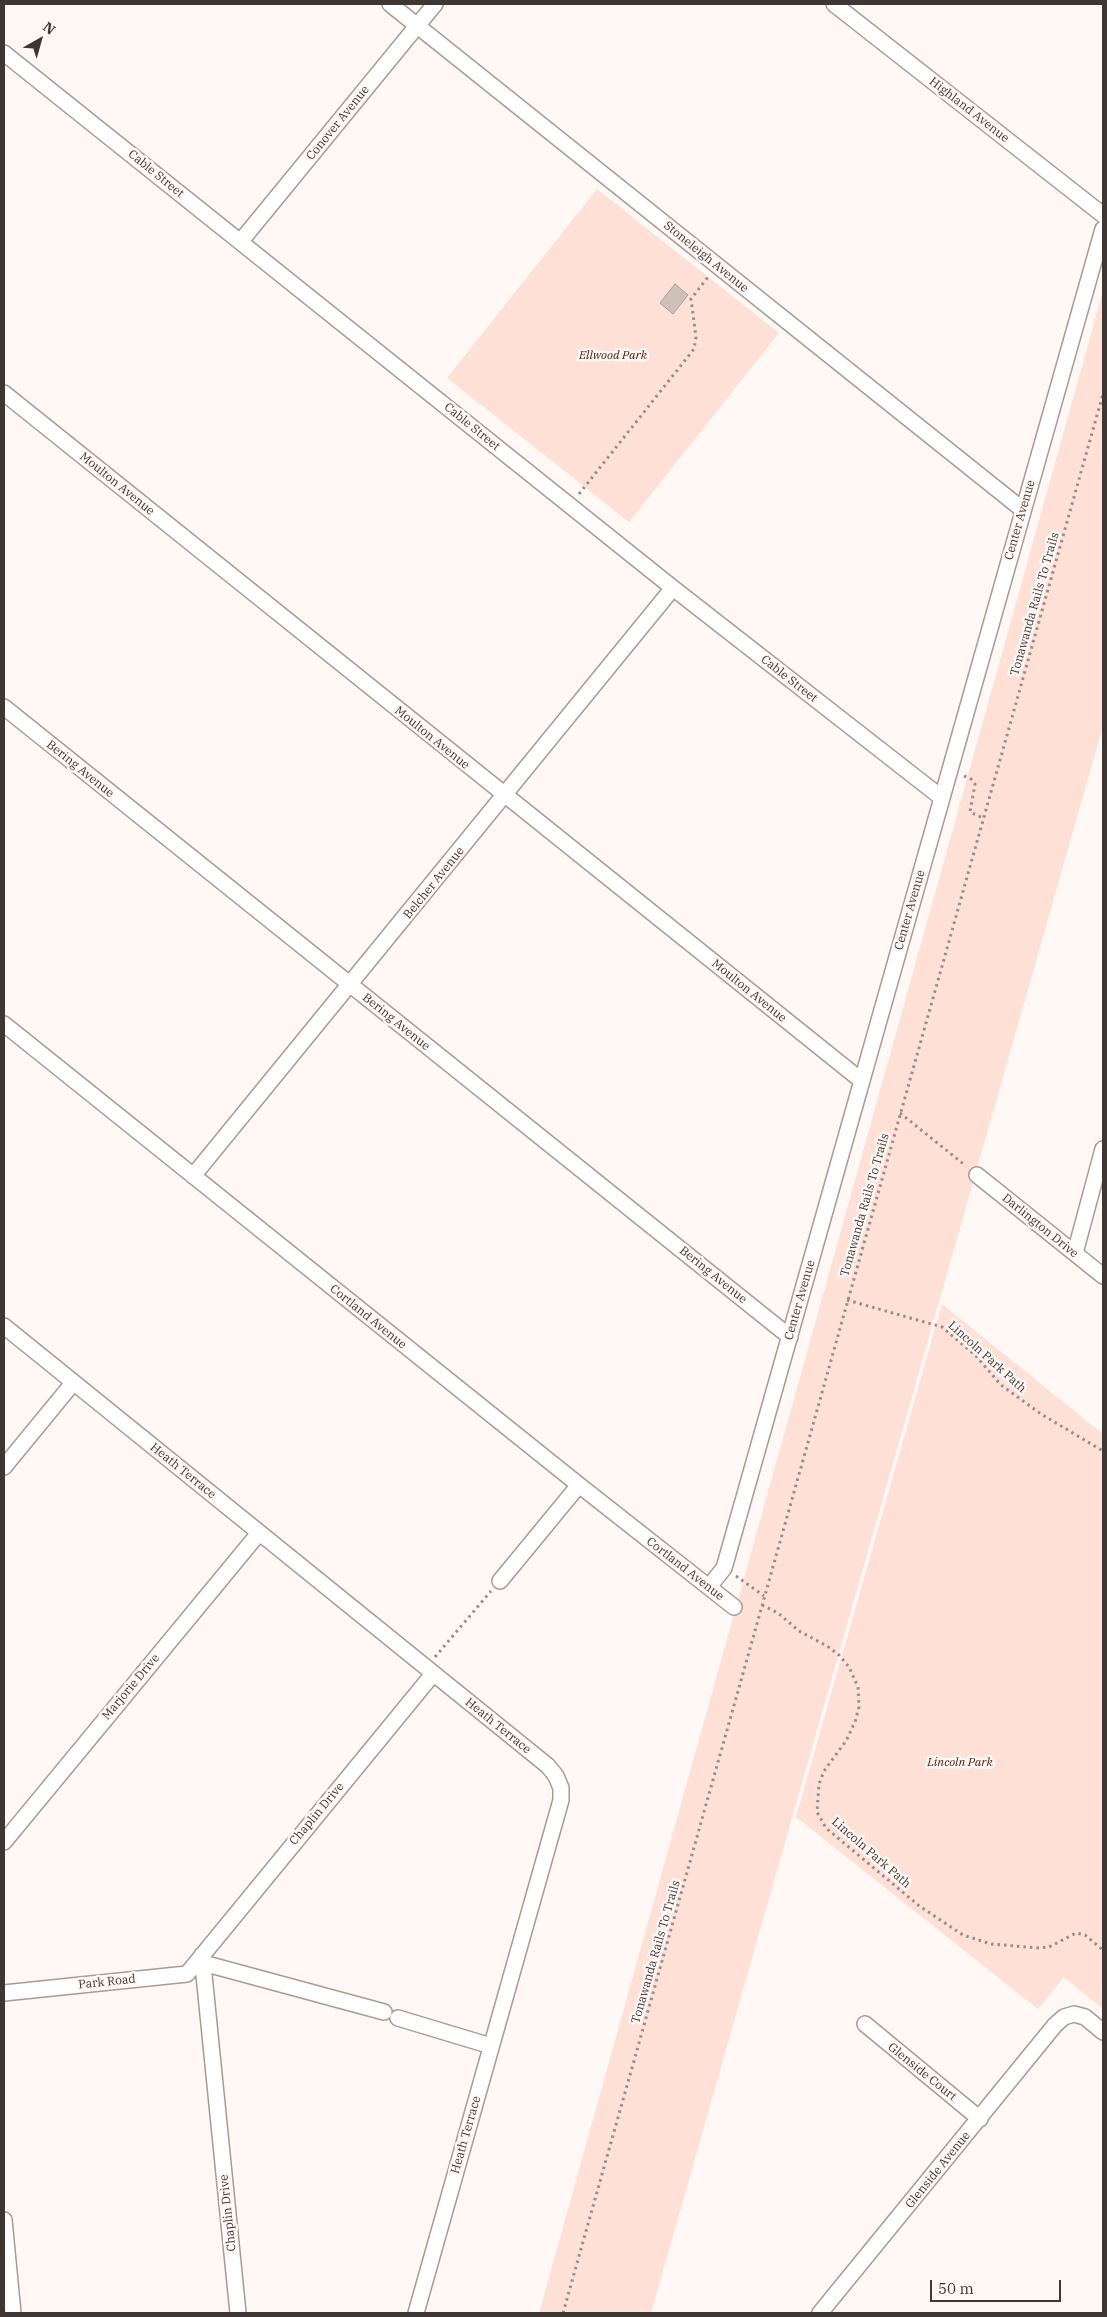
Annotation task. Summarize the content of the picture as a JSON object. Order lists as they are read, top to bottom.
{
  "streets": {
    "street": [
      "Highland Avenue",
      "Conover Avenue",
      "Cable Street",
      "Stoneleigh Avenue",
      "Moulton Avenue",
      "Center Avenue",
      "Bering Avenue",
      "Belcher Avenue",
      "Darlington Drive",
      "Cortland Avenue",
      "Heath Terrace",
      "Marjorie Drive",
      "Chaplin Drive",
      "Park Road",
      "Glenside Court",
      "Glenside Avenue"
    ],
    "path": ["Tonawanda Rails To Trails", "Lincoln Park Path"]
  },
  "crossings": [
    ["Conover Avenue", "Cable Street"],
    ["Conover Avenue", "Stoneleigh Avenue"],
    ["Cable Street", "Center Avenue"],
    ["Cable Street", "Belcher Avenue"],
    ["Stoneleigh Avenue", "Center Avenue"],
    ["Moulton Avenue", "Center Avenue"],
    ["Moulton Avenue", "Belcher Avenue"],
    ["Center Avenue", "Bering Avenue"],
    ["Center Avenue", "Cortland Avenue"],
    ["Tonawanda Rails To Trails", "Lincoln Park Path"],
    ["Bering Avenue", "Belcher Avenue"],
    ["Belcher Avenue", "Cortland Avenue"],
    ["Heath Terrace", "Marjorie Drive"],
    ["Heath Terrace", "Chaplin Drive"],
    ["Chaplin Drive", "Park Road"],
    ["Glenside Court", "Glenside Avenue"]
  ],
  "parks": ["Ellwood Park", "Lincoln Park"],
  "scale_bar": "50 m",
  "north": "top right"
}
